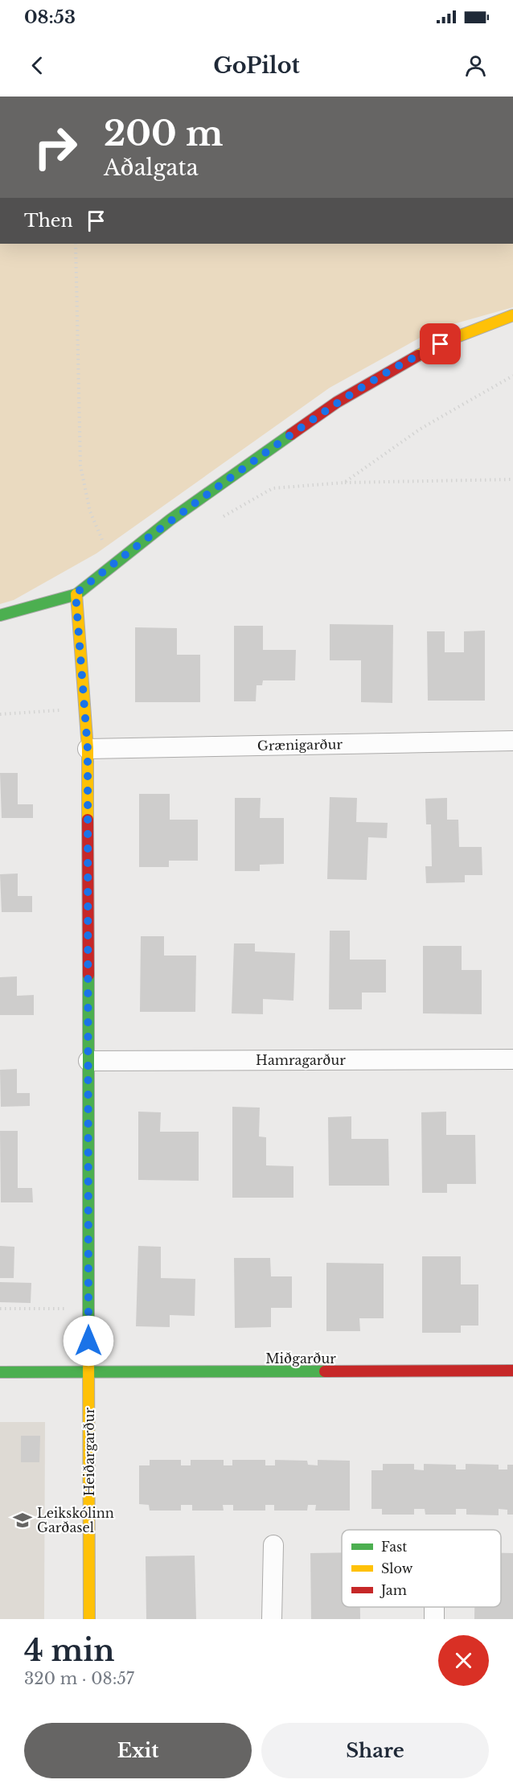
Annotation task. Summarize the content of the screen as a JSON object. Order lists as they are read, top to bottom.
{
  "streets": {
    "street": [
      "Grænigarður",
      "Hamragarður",
      "Miðgarður",
      "Heiðargarður"
    ]
  },
  "crossings": [
    ["Grænigarður", "Heiðargarður"],
    ["Hamragarður", "Heiðargarður"],
    ["Miðgarður", "Heiðargarður"]
  ],
  "places": {
    "school or university": ["Leikskólinn Garðasel"]
  },
  "legend": ["Fast", "Slow", "Jam"],
  "page": {
    "status": "08:53",
    "header": "GoPilot",
    "turn": ["200 m", "Aðalgata"],
    "then": "Then",
    "heading": ["4 min", "320 m · 08:57"],
    "buttons": ["Exit", "Share"]
  }
}
